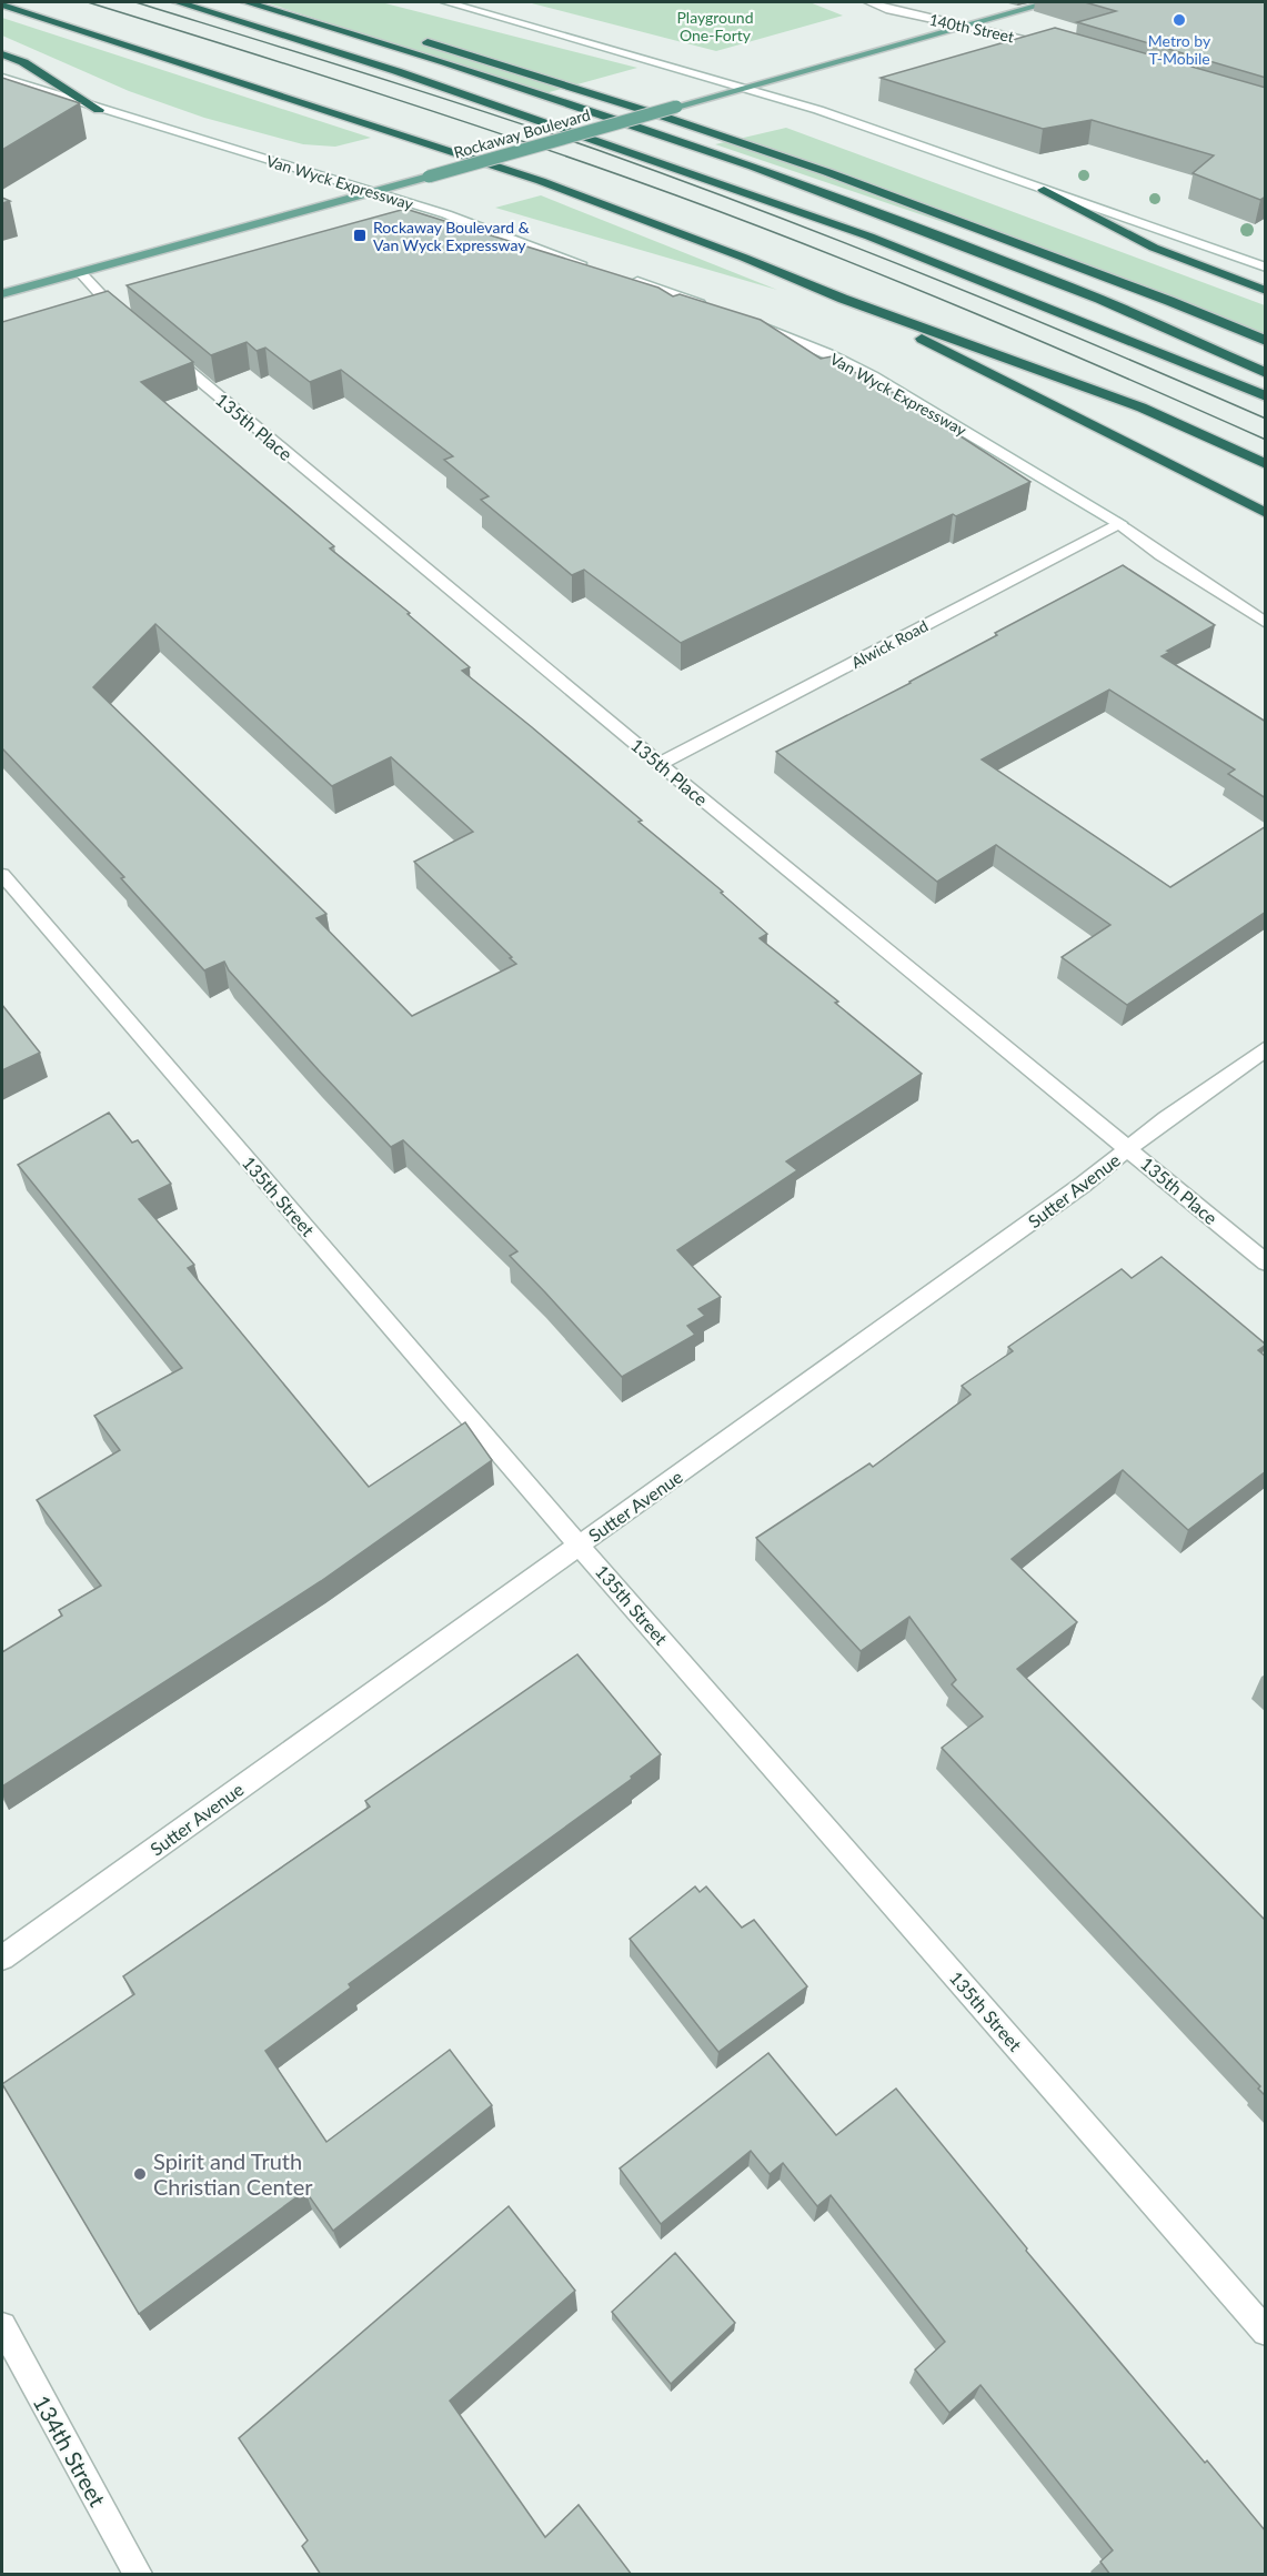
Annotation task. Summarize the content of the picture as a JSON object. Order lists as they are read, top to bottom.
{
  "streets": {
    "main road": ["Rockaway Boulevard"],
    "street": [
      "140th Street",
      "Van Wyck Expressway",
      "135th Place",
      "Alwick Road",
      "Sutter Avenue",
      "135th Street",
      "134th Street"
    ]
  },
  "crossings": [
    ["140th Street", "Rockaway Boulevard"],
    ["Rockaway Boulevard", "Van Wyck Expressway"],
    ["Van Wyck Expressway", "Alwick Road"],
    ["135th Place", "Alwick Road"],
    ["135th Place", "Sutter Avenue"],
    ["Sutter Avenue", "135th Street"]
  ],
  "parks": ["Playground One-Forty"],
  "places": {
    "other": ["Metro by T-Mobile", "Spirit and Truth Christian Center"],
    "transit": ["Rockaway Boulevard & Van Wyck Expressway"]
  }
}
